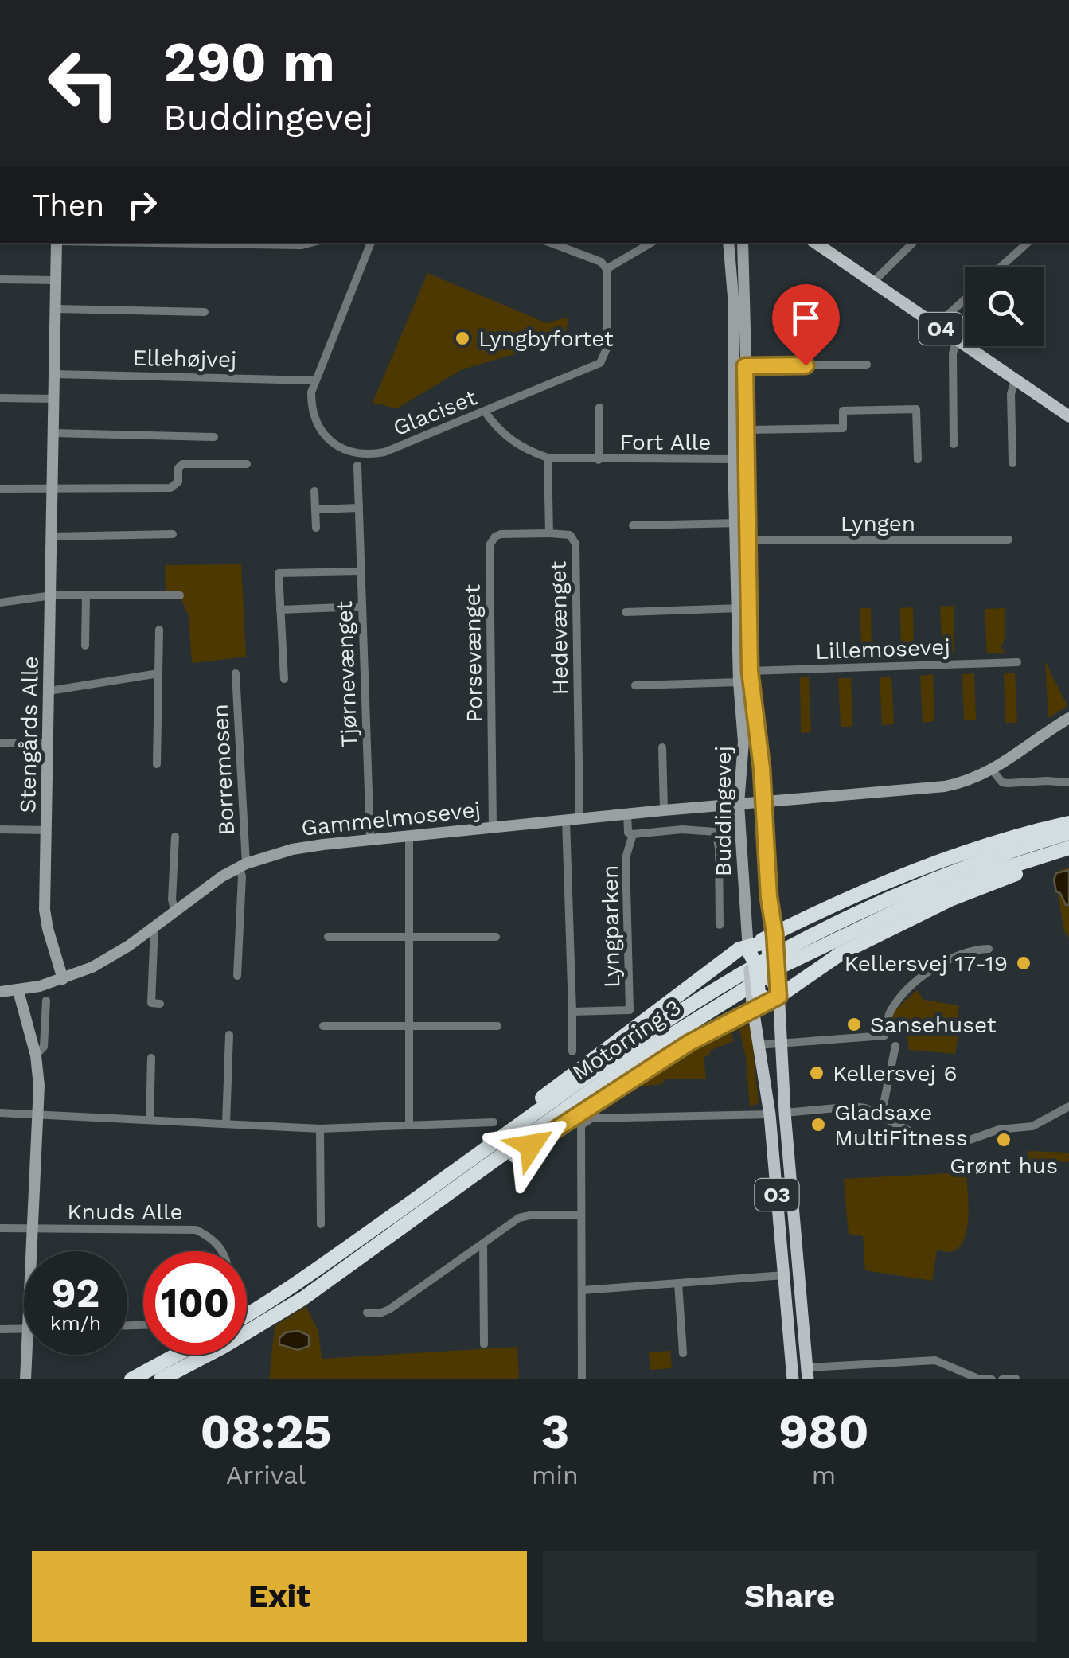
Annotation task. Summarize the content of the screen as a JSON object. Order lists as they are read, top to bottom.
{
  "streets": {
    "highway": ["Motorring 3"],
    "main road": ["O4", "Buddingevej", "O3"],
    "street": [
      "Ellehøjvej",
      "Glaciset",
      "Fort Alle",
      "Lyngen",
      "Hedevænget",
      "Lillemosevej",
      "Porsevænget",
      "Tjørnevænget",
      "Stengårds Alle",
      "Borremosen",
      "Gammelmosevej",
      "Lyngparken",
      "Knuds Alle"
    ]
  },
  "crossings": [
    ["Ellehøjvej", "Glaciset"],
    ["Ellehøjvej", "Stengårds Alle"],
    ["Glaciset", "Fort Alle"],
    ["Fort Alle", "Hedevænget"],
    ["Fort Alle", "Buddingevej"],
    ["Lyngen", "Buddingevej"],
    ["Hedevænget", "Porsevænget"],
    ["Hedevænget", "Gammelmosevej"],
    ["Lillemosevej", "Buddingevej"],
    ["Porsevænget", "Gammelmosevej"],
    ["Tjørnevænget", "Gammelmosevej"],
    ["Stengårds Alle", "Gammelmosevej"],
    ["Borremosen", "Gammelmosevej"],
    ["Buddingevej", "Gammelmosevej"],
    ["Gammelmosevej", "Lyngparken"]
  ],
  "places": [
    "Lyngbyfortet",
    "Kellersvej 17-19",
    "Sansehuset",
    "Kellersvej 6",
    "Gladsaxe MultiFitness",
    "Grønt hus"
  ],
  "page": {
    "turn": ["290 m", "Buddingevej"],
    "then": "Then",
    "speed": "92 km/h",
    "limit": "100",
    "eta": [
      "08:25",
      "Arrival",
      "3",
      "min",
      "980",
      "m"
    ],
    "buttons": ["Exit", "Share"]
  }
}
